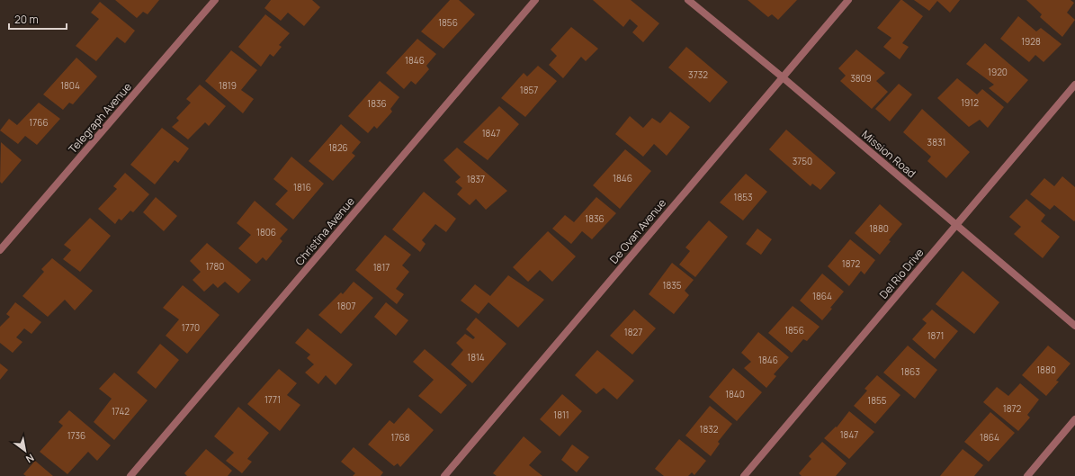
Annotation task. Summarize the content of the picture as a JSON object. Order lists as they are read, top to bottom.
{
  "streets": {
    "street": [
      "Telegraph Avenue",
      "Mission Road",
      "Christina Avenue",
      "De Ovan Avenue",
      "Del Rio Drive"
    ]
  },
  "crossings": [
    ["Mission Road", "De Ovan Avenue"],
    ["Mission Road", "Del Rio Drive"]
  ],
  "house_numbers": [
    "1856",
    "1928",
    "1846",
    "1920",
    "3732",
    "3809",
    "1804",
    "1819",
    "1857",
    "1912",
    "1836",
    "1766",
    "1847",
    "3831",
    "1826",
    "3750",
    "1846",
    "1837",
    "1816",
    "1853",
    "1836",
    "1880",
    "1806",
    "1872",
    "1780",
    "1817",
    "1835",
    "1864",
    "1807",
    "1770",
    "1856",
    "1827",
    "1871",
    "1814",
    "1846",
    "1880",
    "1863",
    "1840",
    "1771",
    "1855",
    "1872",
    "1742",
    "1811",
    "1832",
    "1847",
    "1736",
    "1768",
    "1864"
  ],
  "scale_bar": "20 m",
  "north": "bottom right"
}
